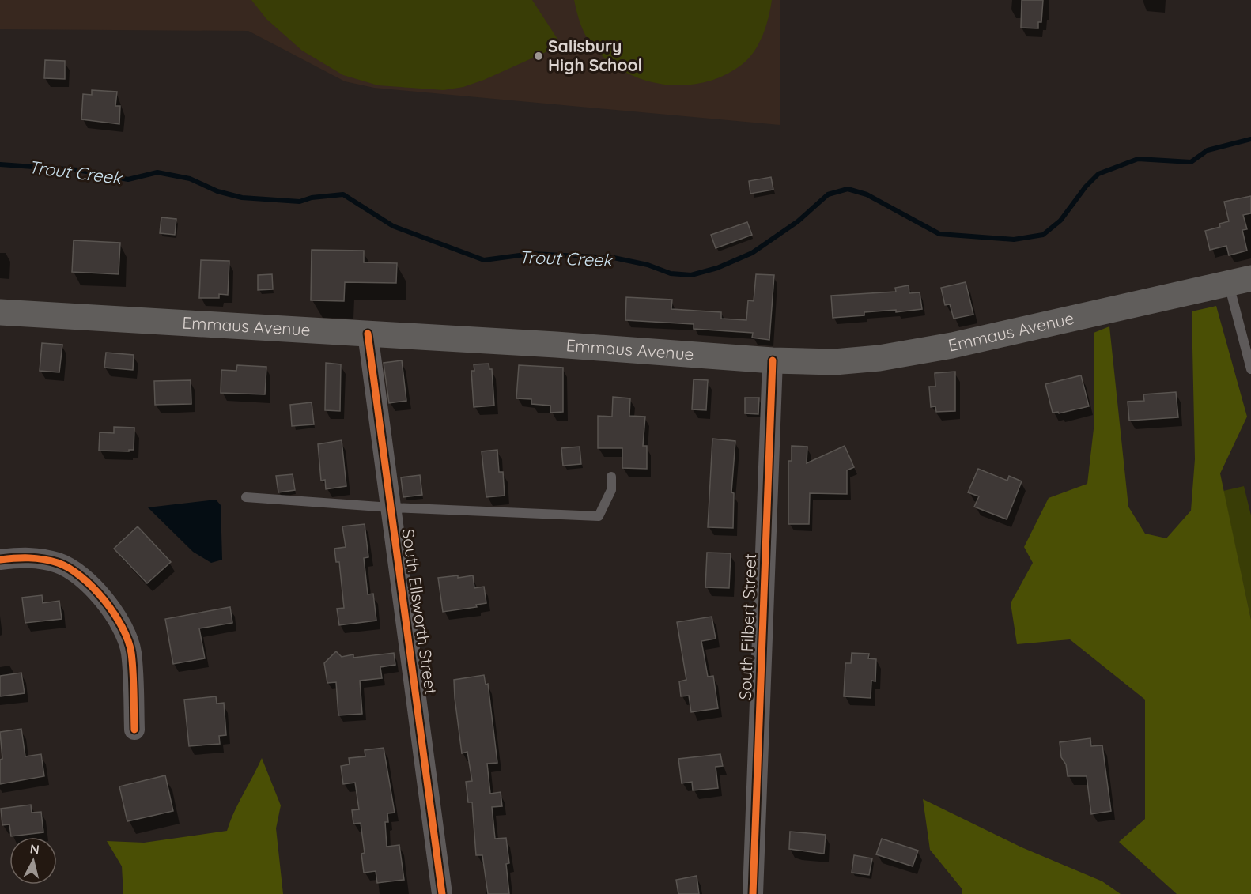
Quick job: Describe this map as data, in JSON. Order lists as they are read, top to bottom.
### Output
{
  "streets": {
    "main road": ["Emmaus Avenue"],
    "street": ["South Ellsworth Street", "South Filbert Street"]
  },
  "crossings": [
    ["Emmaus Avenue", "South Ellsworth Street"],
    ["Emmaus Avenue", "South Filbert Street"]
  ],
  "water": ["Trout Creek"],
  "places": ["Salisbury High School"],
  "north": "top"
}
